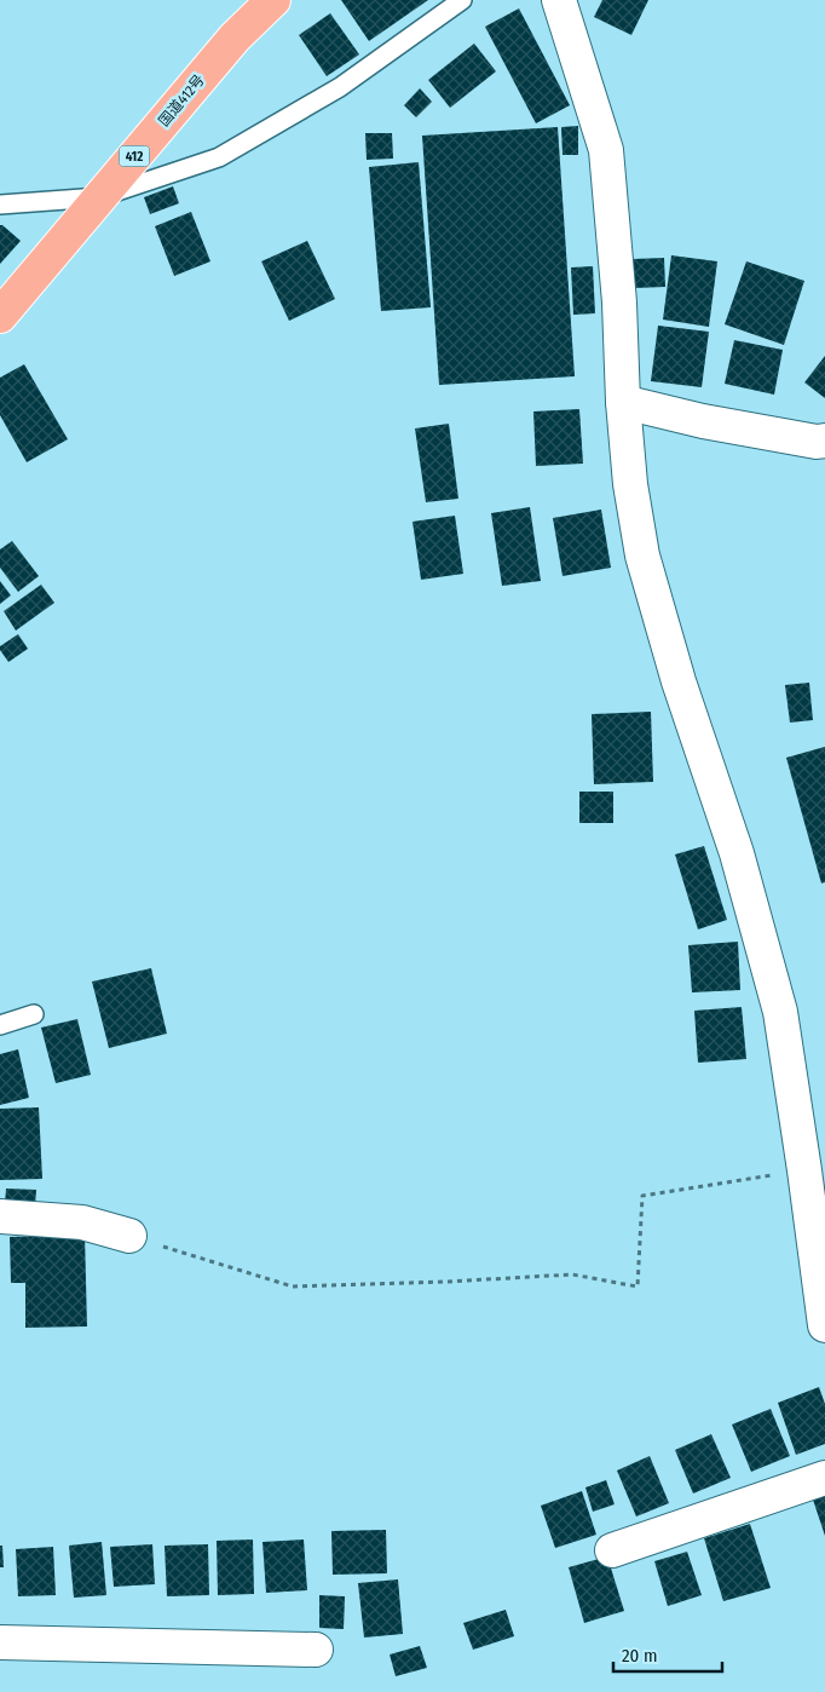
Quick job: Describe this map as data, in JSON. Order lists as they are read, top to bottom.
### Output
{
  "streets": {
    "highway": ["国道412号", "412"]
  },
  "scale_bar": "20 m"
}
